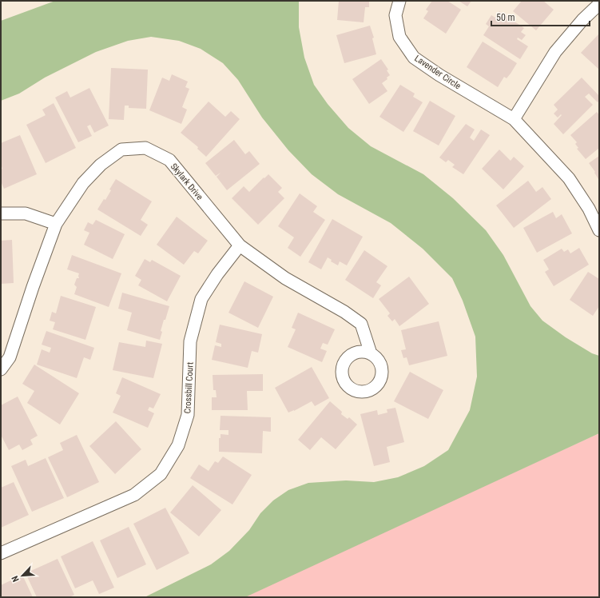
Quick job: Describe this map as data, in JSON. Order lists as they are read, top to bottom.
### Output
{
  "streets": {
    "street": ["Lavender Circle", "Skylark Drive", "Crossbill Court"]
  },
  "crossings": [
    ["Skylark Drive", "Crossbill Court"]
  ],
  "scale_bar": "50 m",
  "north": "bottom left"
}
